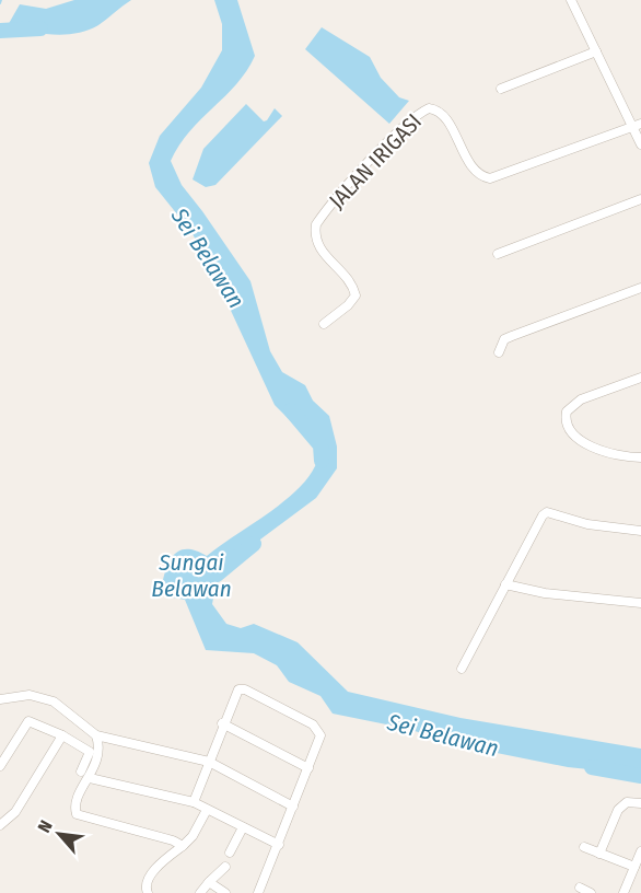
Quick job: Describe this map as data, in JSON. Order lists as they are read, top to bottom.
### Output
{
  "streets": {
    "street": ["JALAN IRIGASI"]
  },
  "water": ["Sei Belawan", "Sungai Belawan"],
  "north": "top left"
}
